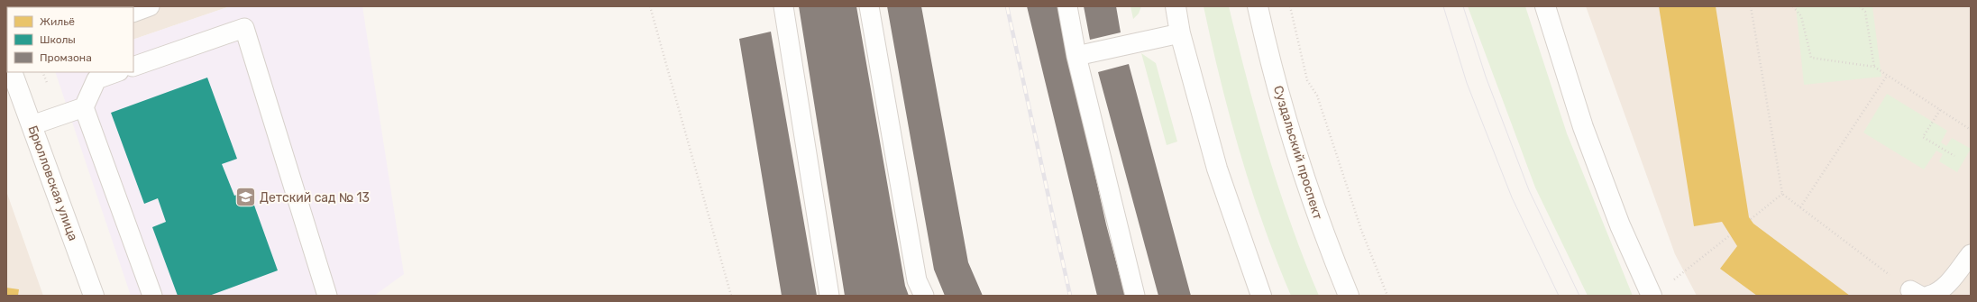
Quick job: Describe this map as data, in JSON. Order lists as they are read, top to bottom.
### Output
{
  "streets": {
    "main road": ["Суздальский проспект", "Брюлловская улица"]
  },
  "places": {
    "school or university": ["Детский сад № 13"]
  },
  "legend": ["Жильё", "Школы", "Промзона"]
}
